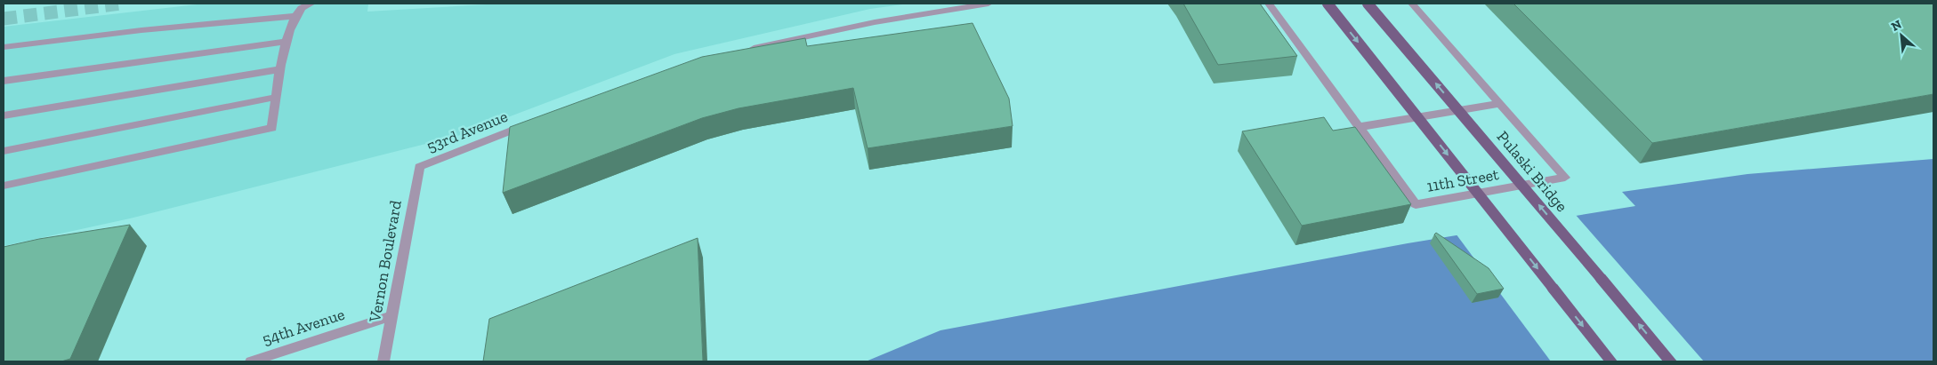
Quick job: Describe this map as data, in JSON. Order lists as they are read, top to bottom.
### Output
{
  "streets": {
    "main road": ["Pulaski Bridge"],
    "street": [
      "53rd Avenue",
      "11th Street",
      "Vernon Boulevard",
      "54th Avenue"
    ]
  },
  "crossings": [
    ["53rd Avenue", "Vernon Boulevard"],
    ["Vernon Boulevard", "54th Avenue"]
  ],
  "north": "top left"
}
